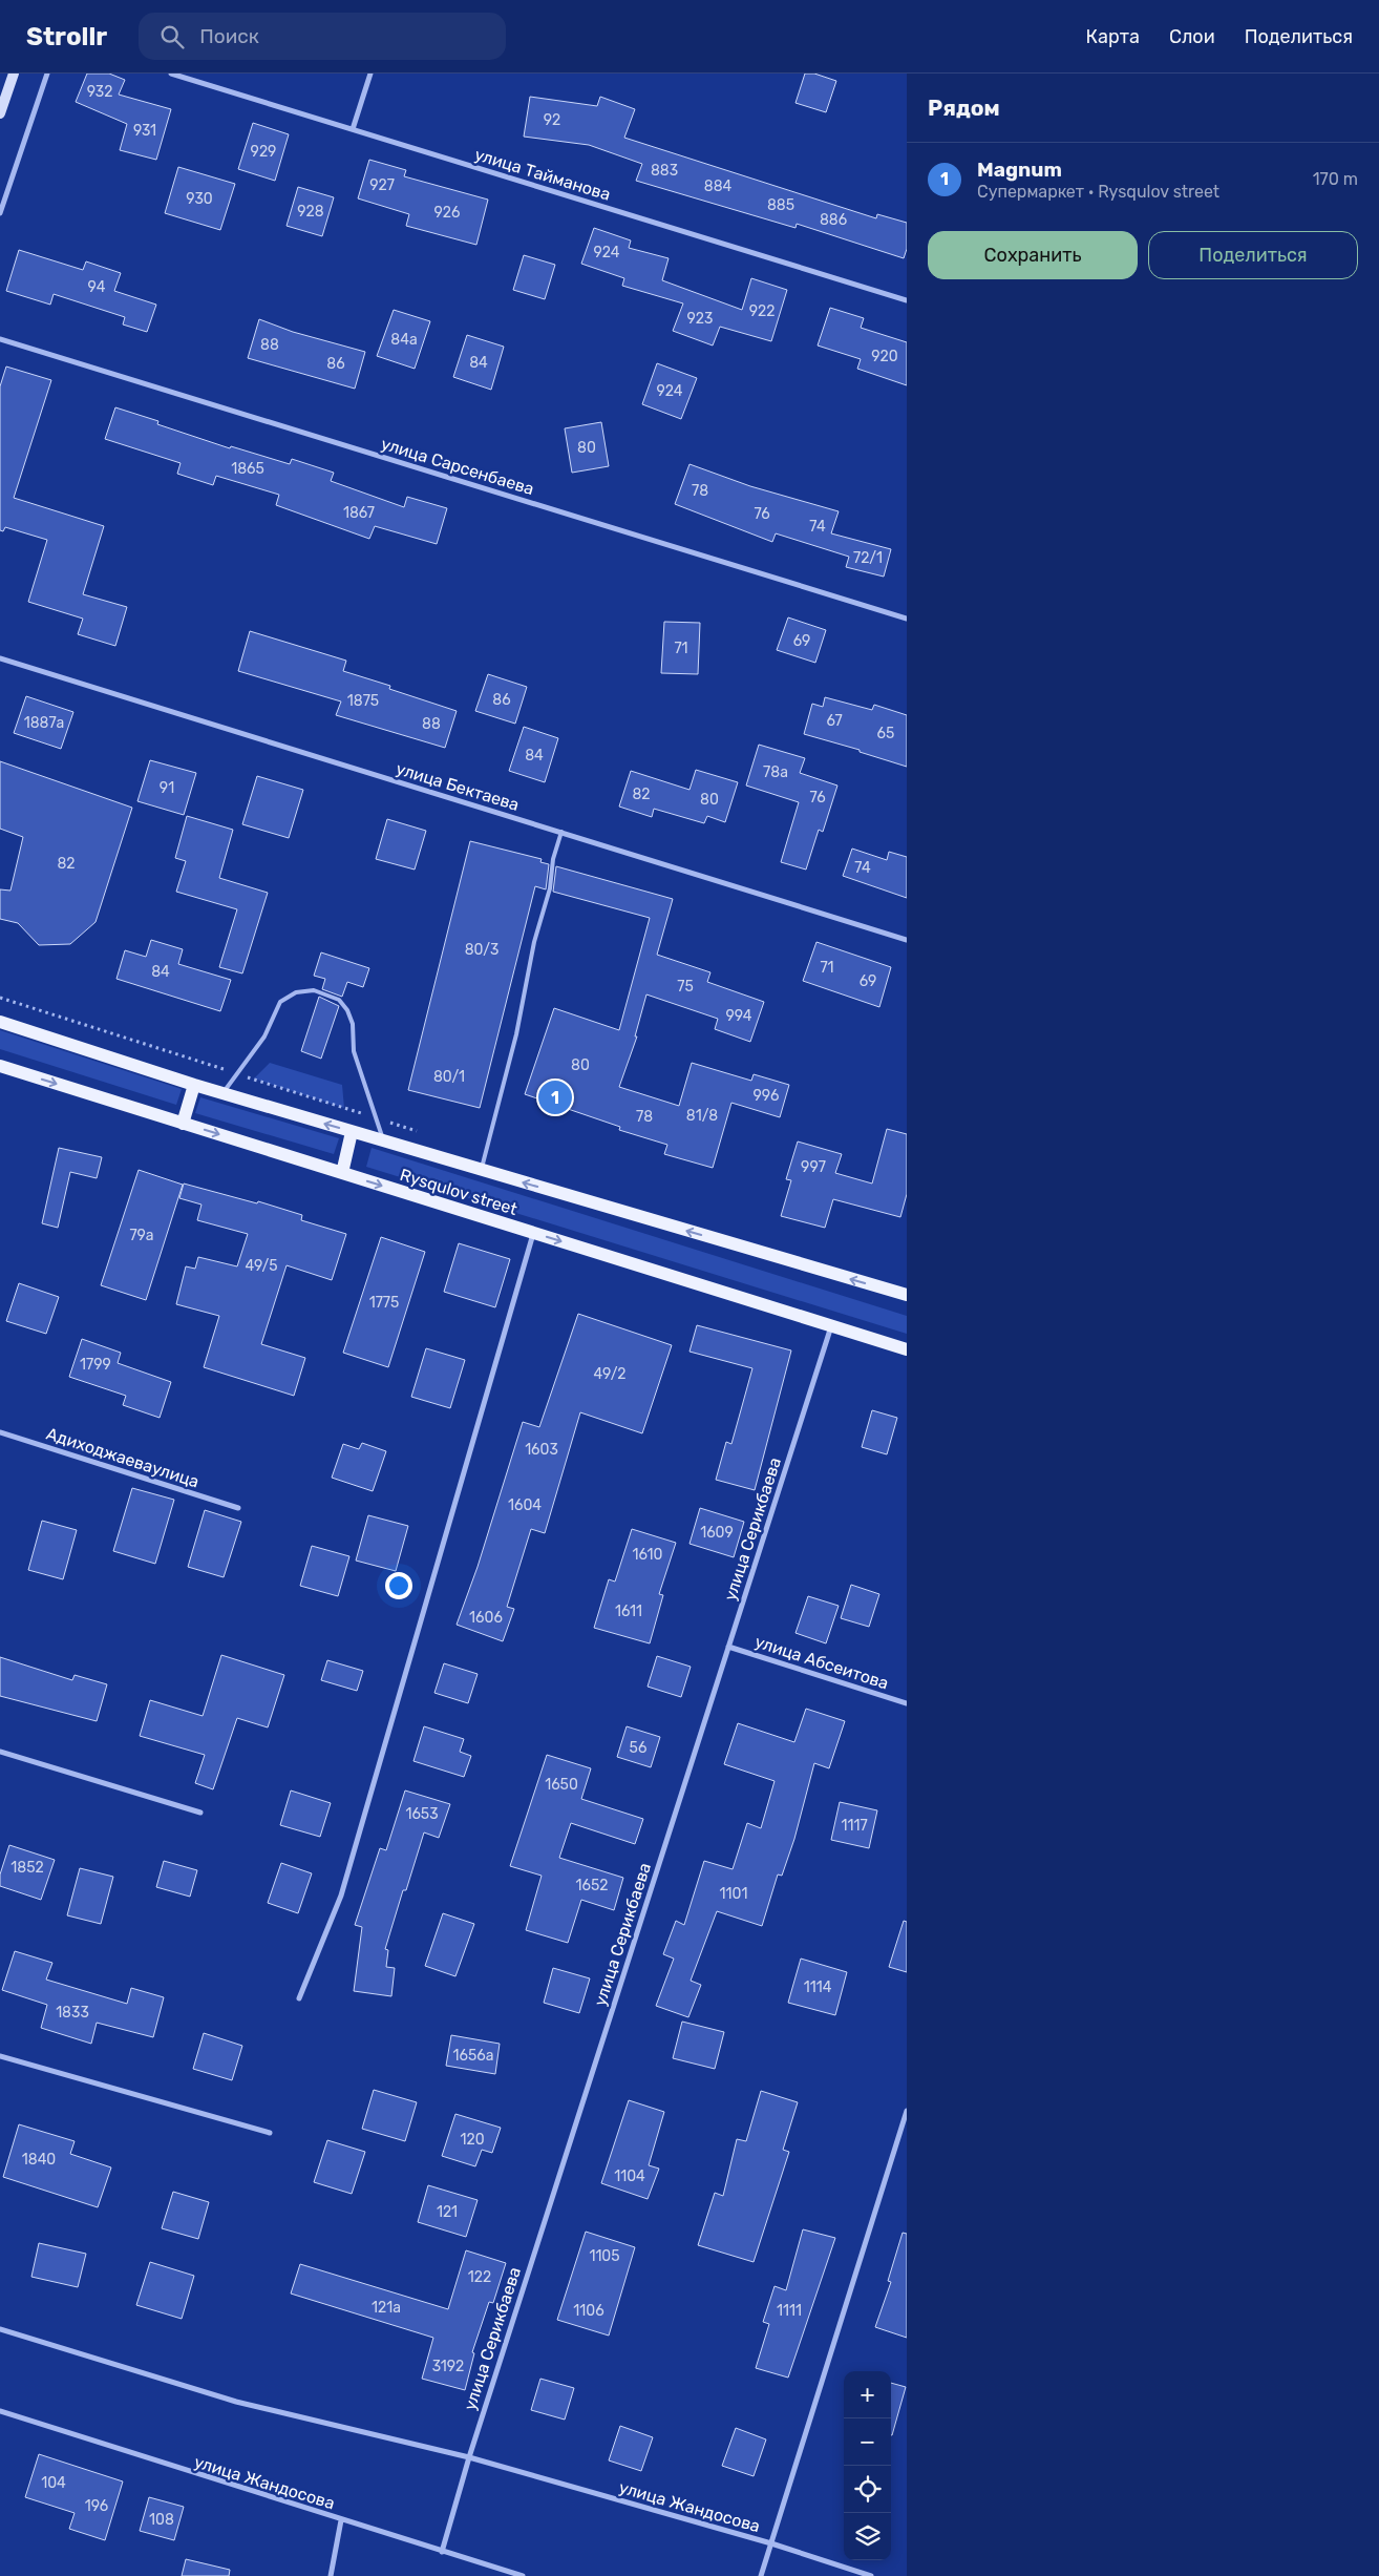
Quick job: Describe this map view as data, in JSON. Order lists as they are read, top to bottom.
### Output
{
  "streets": {
    "main road": ["Rysqulov street"],
    "street": [
      "улица Тайманова",
      "улица Сарсенбаева",
      "улица Бектаева",
      "Адиходжаеваулица",
      "улица Серикбаева",
      "улица Абсеитова",
      "улица Жандосова"
    ]
  },
  "crossings": [
    ["Rysqulov street", "улица Серикбаева"],
    ["улица Серикбаева", "улица Абсеитова"],
    ["улица Серикбаева", "улица Жандосова"]
  ],
  "house_numbers": [
    "932",
    "92",
    "931",
    "929",
    "883",
    "927",
    "884",
    "930",
    "885",
    "928",
    "926",
    "886",
    "924",
    "94",
    "922",
    "923",
    "84а",
    "88",
    "920",
    "84",
    "86",
    "924",
    "80",
    "1865",
    "78",
    "1867",
    "76",
    "74",
    "72/1",
    "69",
    "71",
    "86",
    "1875",
    "67",
    "1887а",
    "88",
    "65",
    "84",
    "78а",
    "91",
    "82",
    "76",
    "80",
    "82",
    "74",
    "80/3",
    "71",
    "84",
    "69",
    "75",
    "994",
    "80",
    "80/1",
    "996",
    "81/8",
    "78",
    "997",
    "79а",
    "49/5",
    "1775",
    "1799",
    "49/2",
    "1603",
    "1604",
    "1609",
    "1610",
    "1611",
    "1606",
    "56",
    "1650",
    "1653",
    "1117",
    "1852",
    "1652",
    "1101",
    "1114",
    "1833",
    "1656а",
    "120",
    "1840",
    "1104",
    "121",
    "1105",
    "122",
    "121а",
    "1106",
    "1111",
    "3192",
    "104",
    "196",
    "108"
  ],
  "page": {
    "header": "Strollr",
    "search": "Поиск",
    "nav": ["Карта", "Слои", "Поделиться"],
    "heading": "Рядом",
    "list": [
      {
        "mark": "1",
        "name": "Magnum",
        "note": "Супермаркет · Rysqulov street",
        "value": "170 m"
      }
    ],
    "buttons": ["Сохранить", "Поделиться"],
    "pins": "1",
    "map_buttons": ["+", "−"]
  }
}
